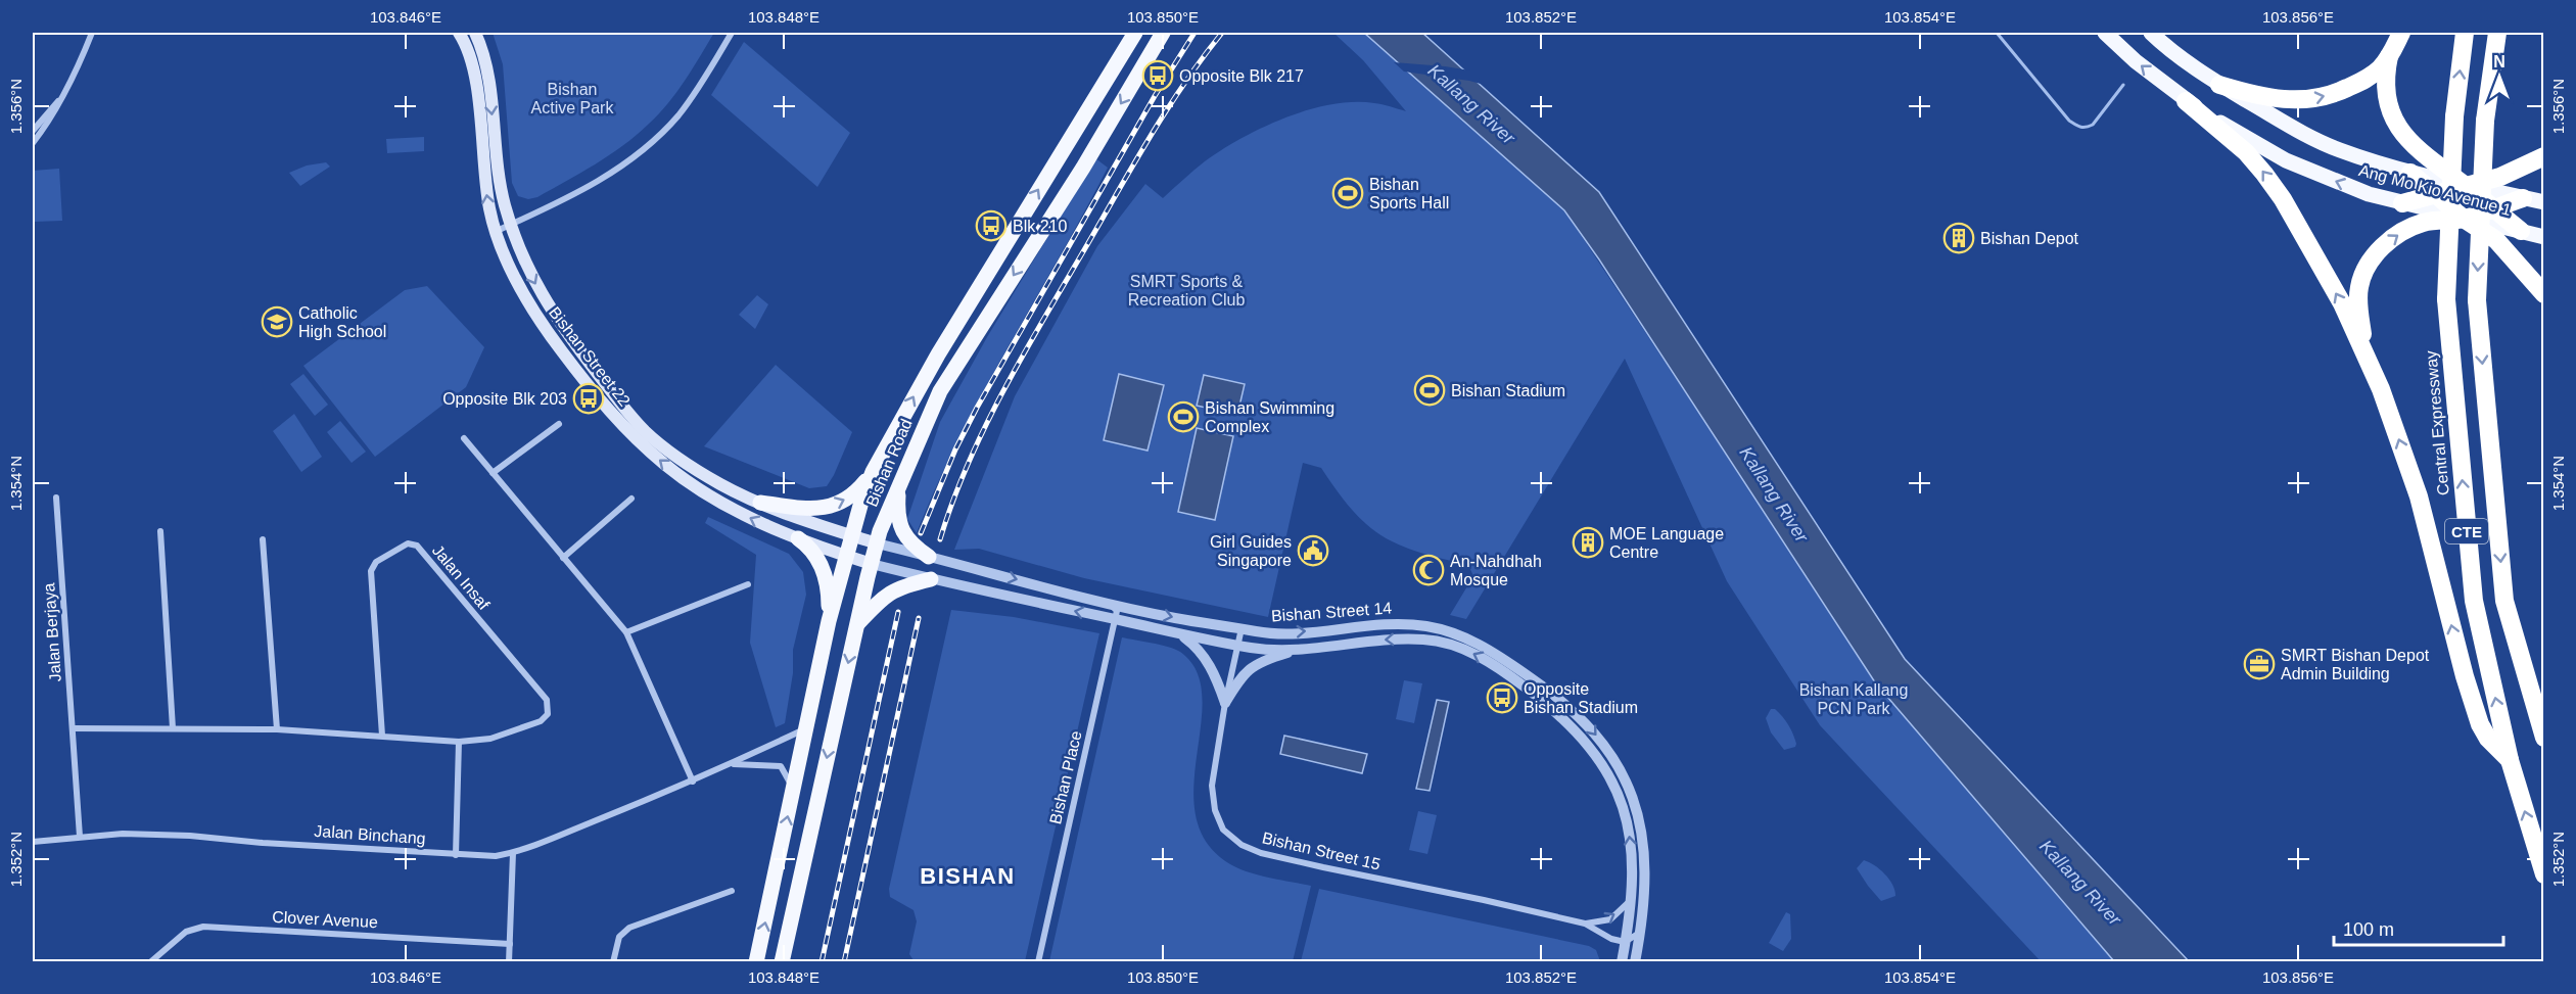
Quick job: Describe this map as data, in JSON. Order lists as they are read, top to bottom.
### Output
{
  "streets": {
    "highway": ["Central Expressway", "CTE"],
    "main road": ["Ang Mo Kio Avenue 1", "Bishan Street 22", "Bishan Road"],
    "street": [
      "Jalan Insaf",
      "Bishan Street 14",
      "Jalan Berjaya",
      "Bishan Place",
      "Jalan Binchang",
      "Bishan Street 15",
      "Clover Avenue"
    ]
  },
  "crossings": [
    ["Bishan Street 22", "Bishan Road"],
    ["Bishan Street 22", "Bishan Street 14"],
    ["Bishan Road", "Bishan Street 14"],
    ["Bishan Road", "Jalan Binchang"],
    ["Bishan Street 14", "Bishan Place"],
    ["Bishan Street 14", "Bishan Street 15"],
    ["Jalan Berjaya", "Jalan Binchang"]
  ],
  "districts": ["BISHAN"],
  "water": ["Kallang River"],
  "parks": ["Bishan Active Park", "SMRT Sports & Recreation Club", "Bishan Kallang PCN Park"],
  "places": {
    "bus stop": [
      "Opposite Blk 217",
      "Blk 210",
      "Opposite Blk 203",
      "Opposite Bishan Stadium"
    ],
    "sports": ["Bishan Sports Hall", "Bishan Stadium", "Bishan Swimming Complex"],
    "building": ["Bishan Depot", "MOE Language Centre"],
    "school or university": ["Catholic High School"],
    "public building": ["Girl Guides Singapore"],
    "mosque": ["An-Nahdhah Mosque"],
    "office": ["SMRT Bishan Depot Admin Building"]
  },
  "scale_bar": "100 m",
  "north": "top",
  "coordinates": [
    "103.846°E",
    "103.848°E",
    "103.850°E",
    "103.852°E",
    "103.854°E",
    "103.856°E",
    "1.356°N",
    "1.354°N",
    "1.352°N"
  ]
}
